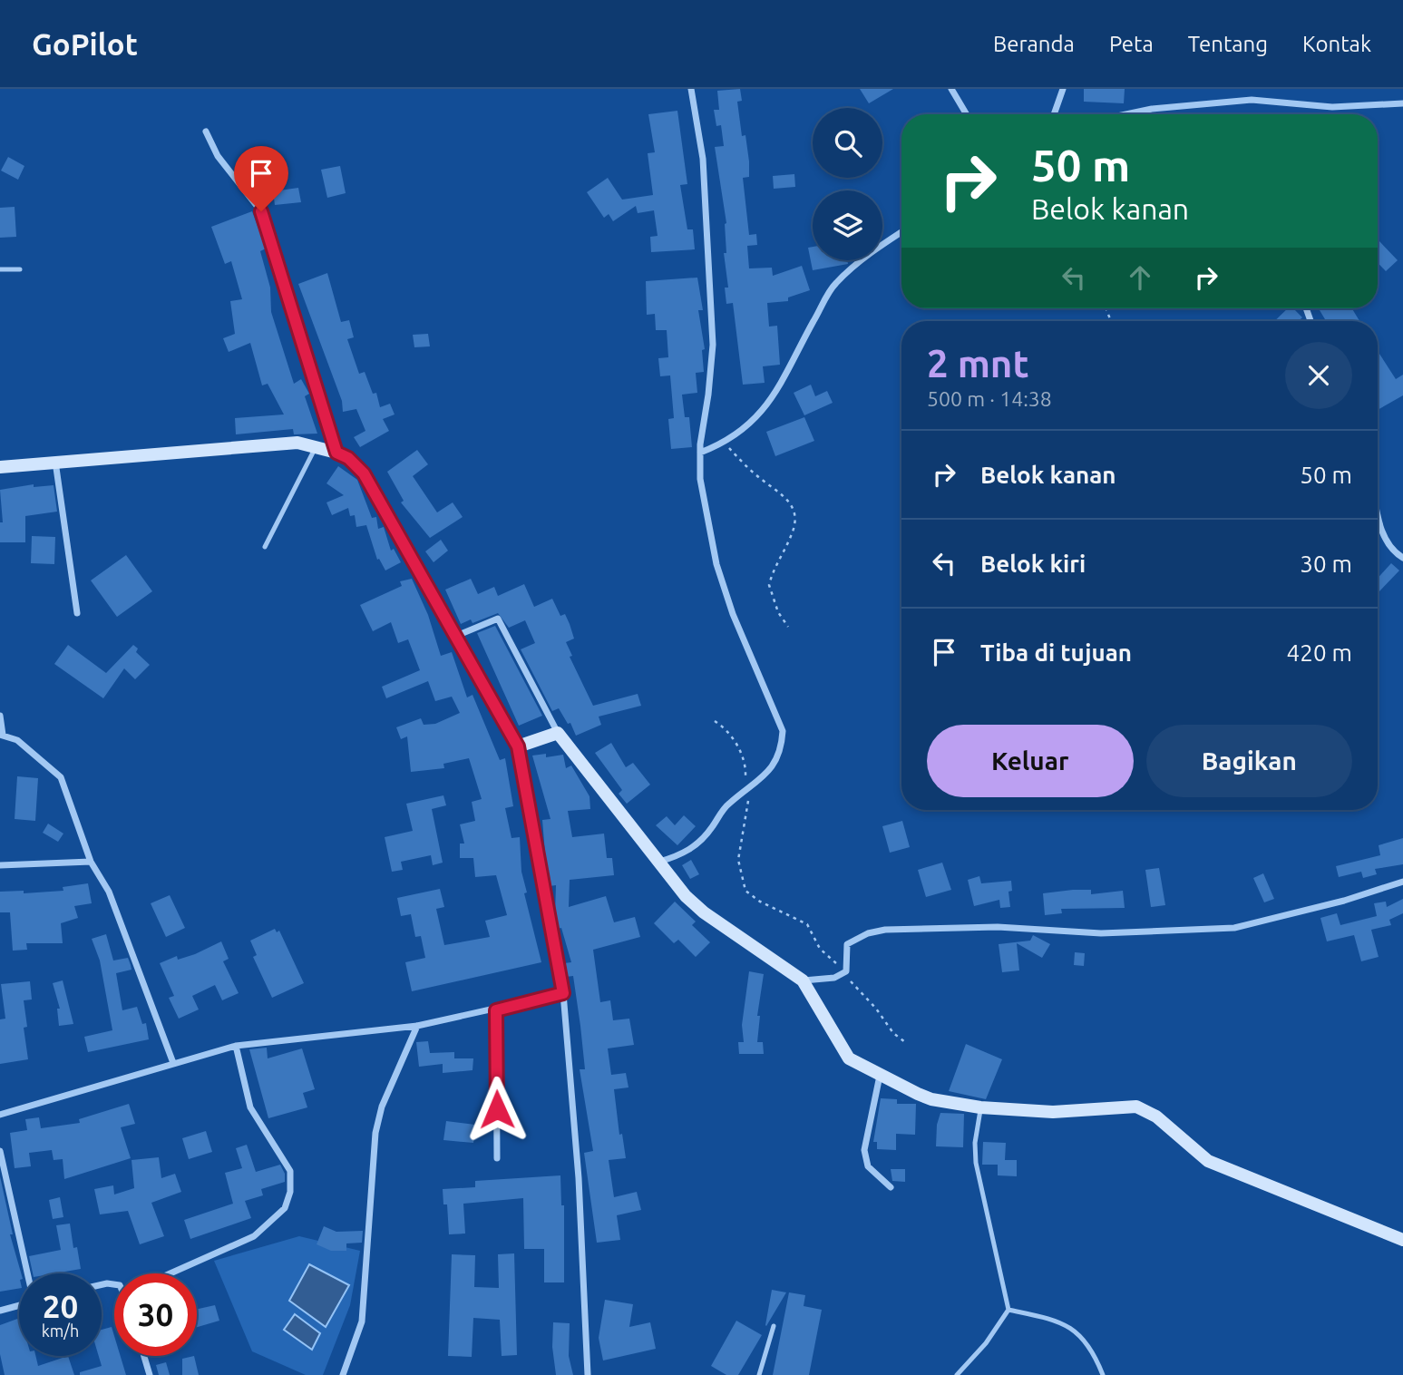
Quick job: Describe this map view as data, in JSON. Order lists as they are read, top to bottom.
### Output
{
  "page": {
    "header": "GoPilot",
    "nav": [
      "Beranda",
      "Peta",
      "Tentang",
      "Kontak"
    ],
    "turn": ["50 m", "Belok kanan"],
    "heading": ["2 mnt", "500 m · 14:38"],
    "list": [
      {
        "name": "Belok kanan",
        "value": "50 m"
      },
      {
        "name": "Belok kiri",
        "value": "30 m"
      },
      {
        "name": "Tiba di tujuan",
        "value": "420 m"
      }
    ],
    "buttons": ["Keluar", "Bagikan"],
    "speed": "20 km/h",
    "limit": "30"
  }
}
